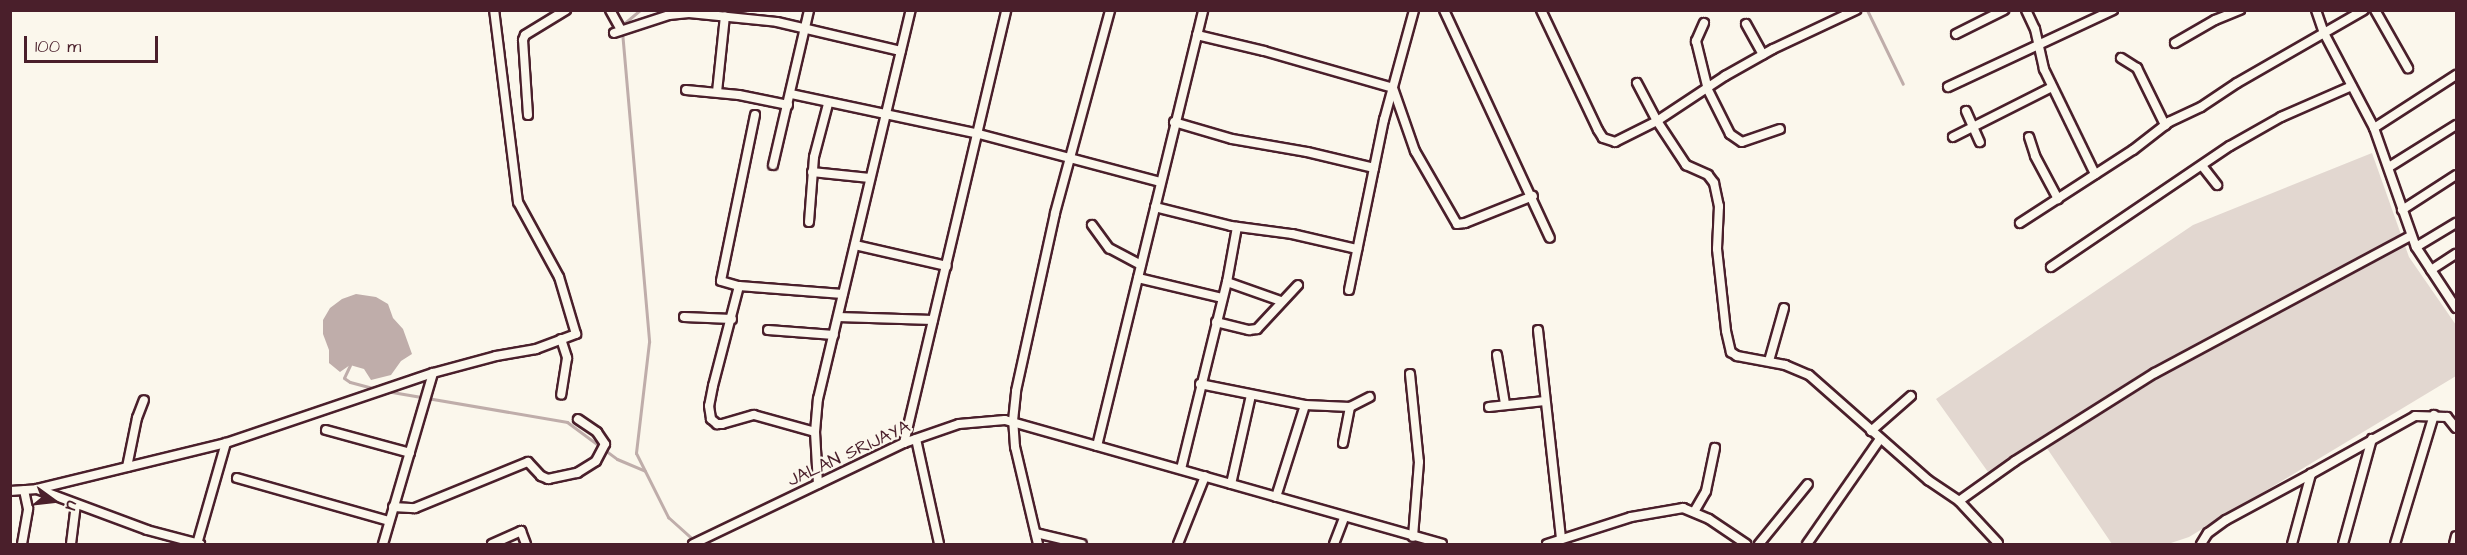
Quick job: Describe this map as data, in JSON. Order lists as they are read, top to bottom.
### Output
{
  "streets": {
    "street": ["JALAN SRIJAYA"]
  },
  "scale_bar": "100 m",
  "north": "right"
}
